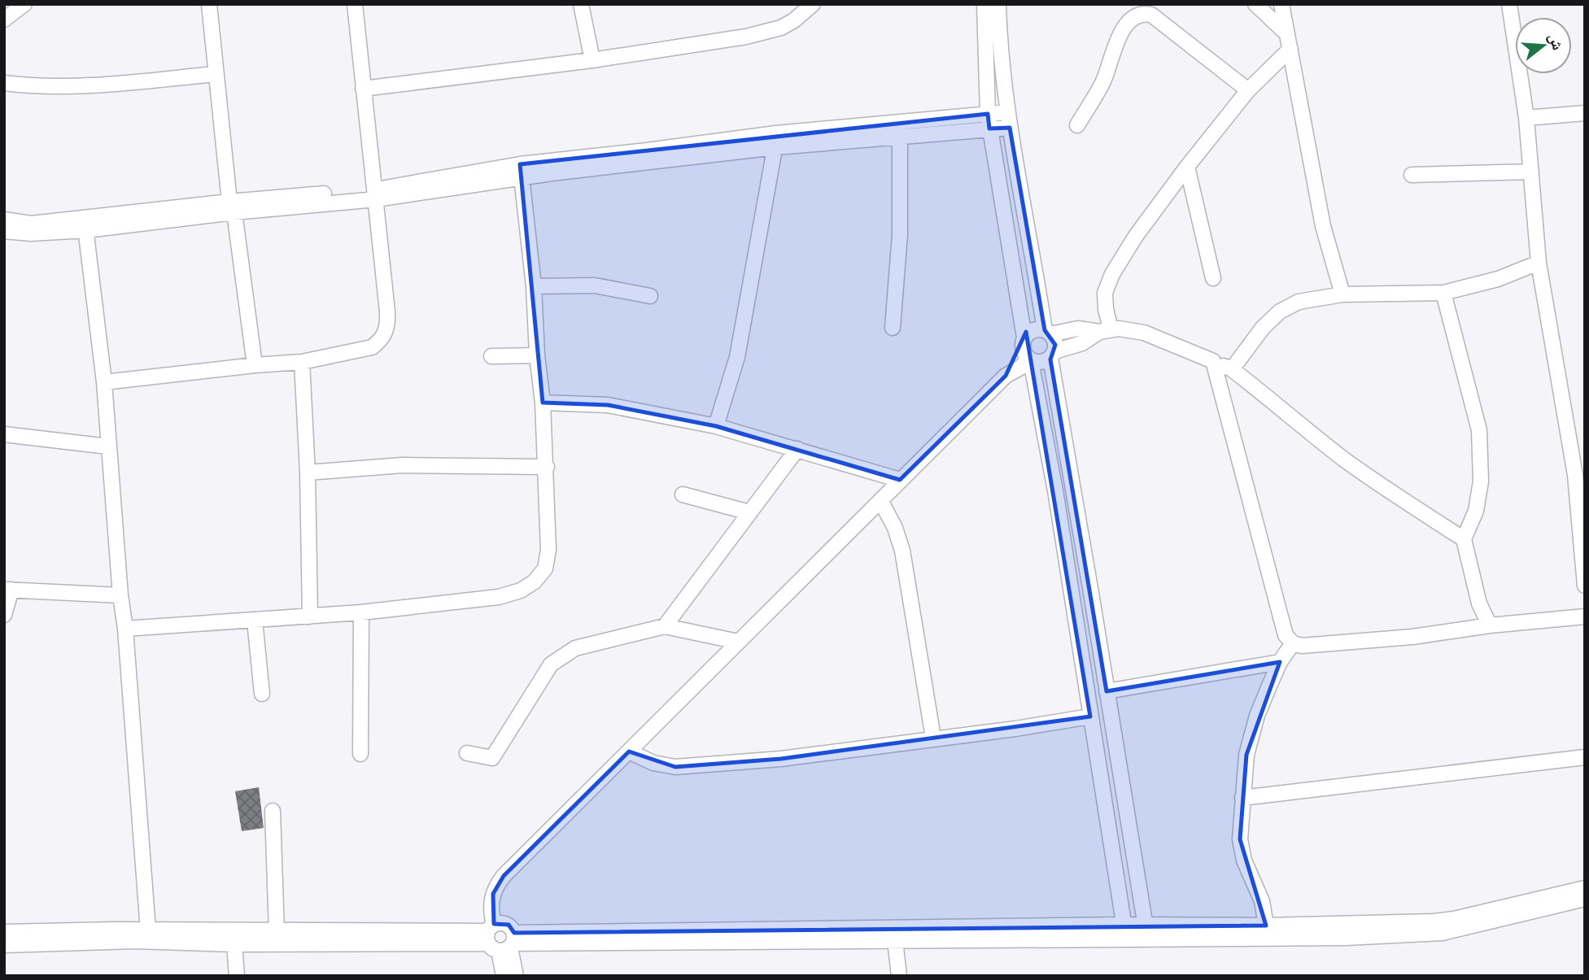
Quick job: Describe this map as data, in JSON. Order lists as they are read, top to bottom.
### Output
{
  "north": "right"
}
